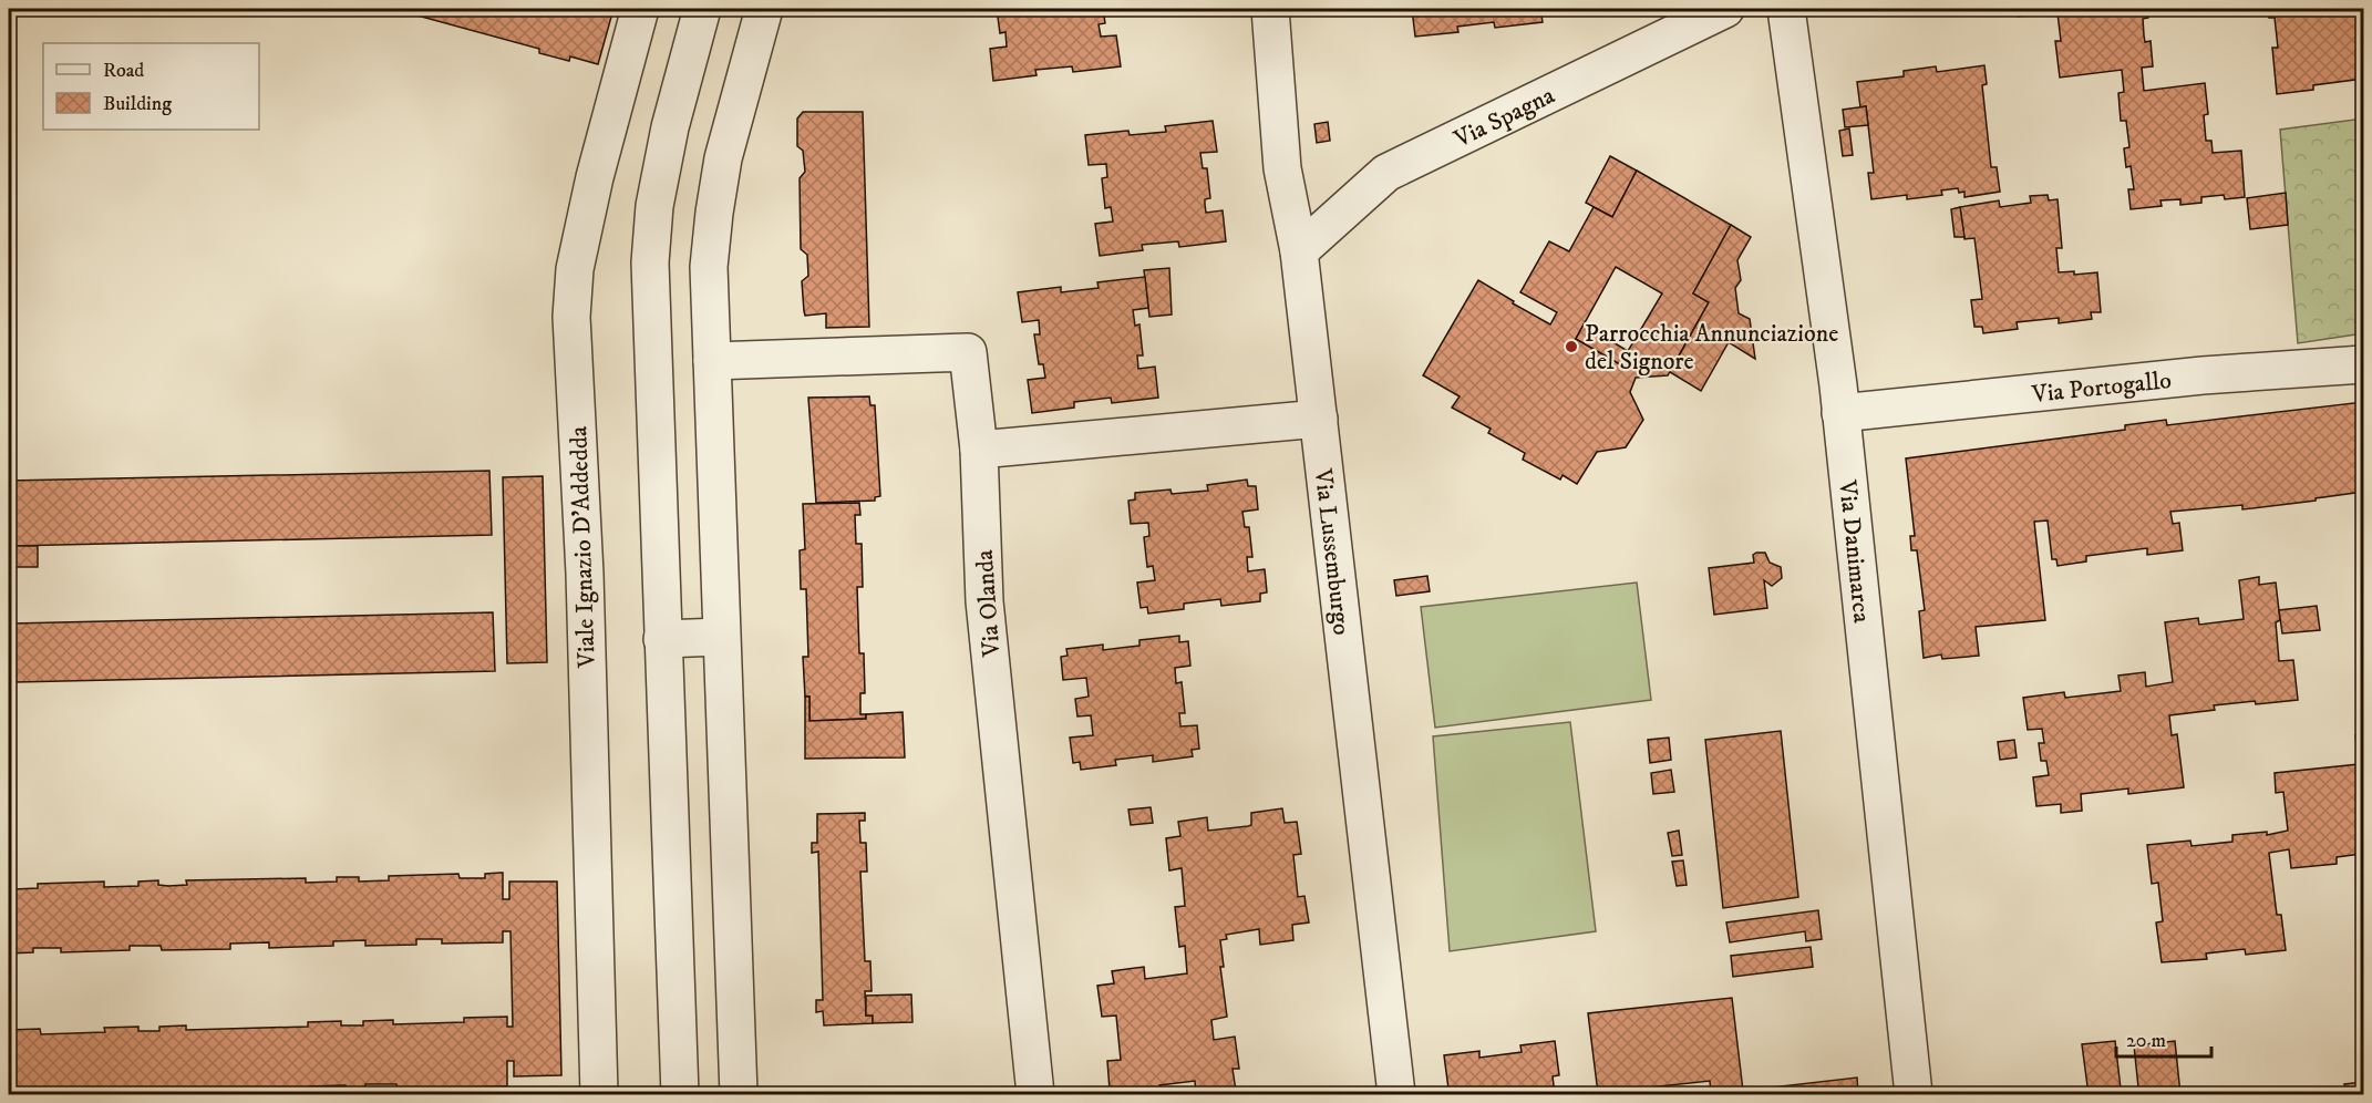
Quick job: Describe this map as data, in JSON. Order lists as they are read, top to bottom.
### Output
{
  "streets": {
    "street": [
      "Via Spagna",
      "Via Portogallo",
      "Viale Ignazio D'Addedda",
      "Via Danimarca",
      "Via Lussemburgo",
      "Via Olanda"
    ]
  },
  "crossings": [
    ["Via Spagna", "Via Lussemburgo"],
    ["Via Portogallo", "Via Danimarca"]
  ],
  "places": ["Parrocchia Annunciazione del Signore"],
  "legend": ["Road", "Building"],
  "scale_bar": "20 m"
}
